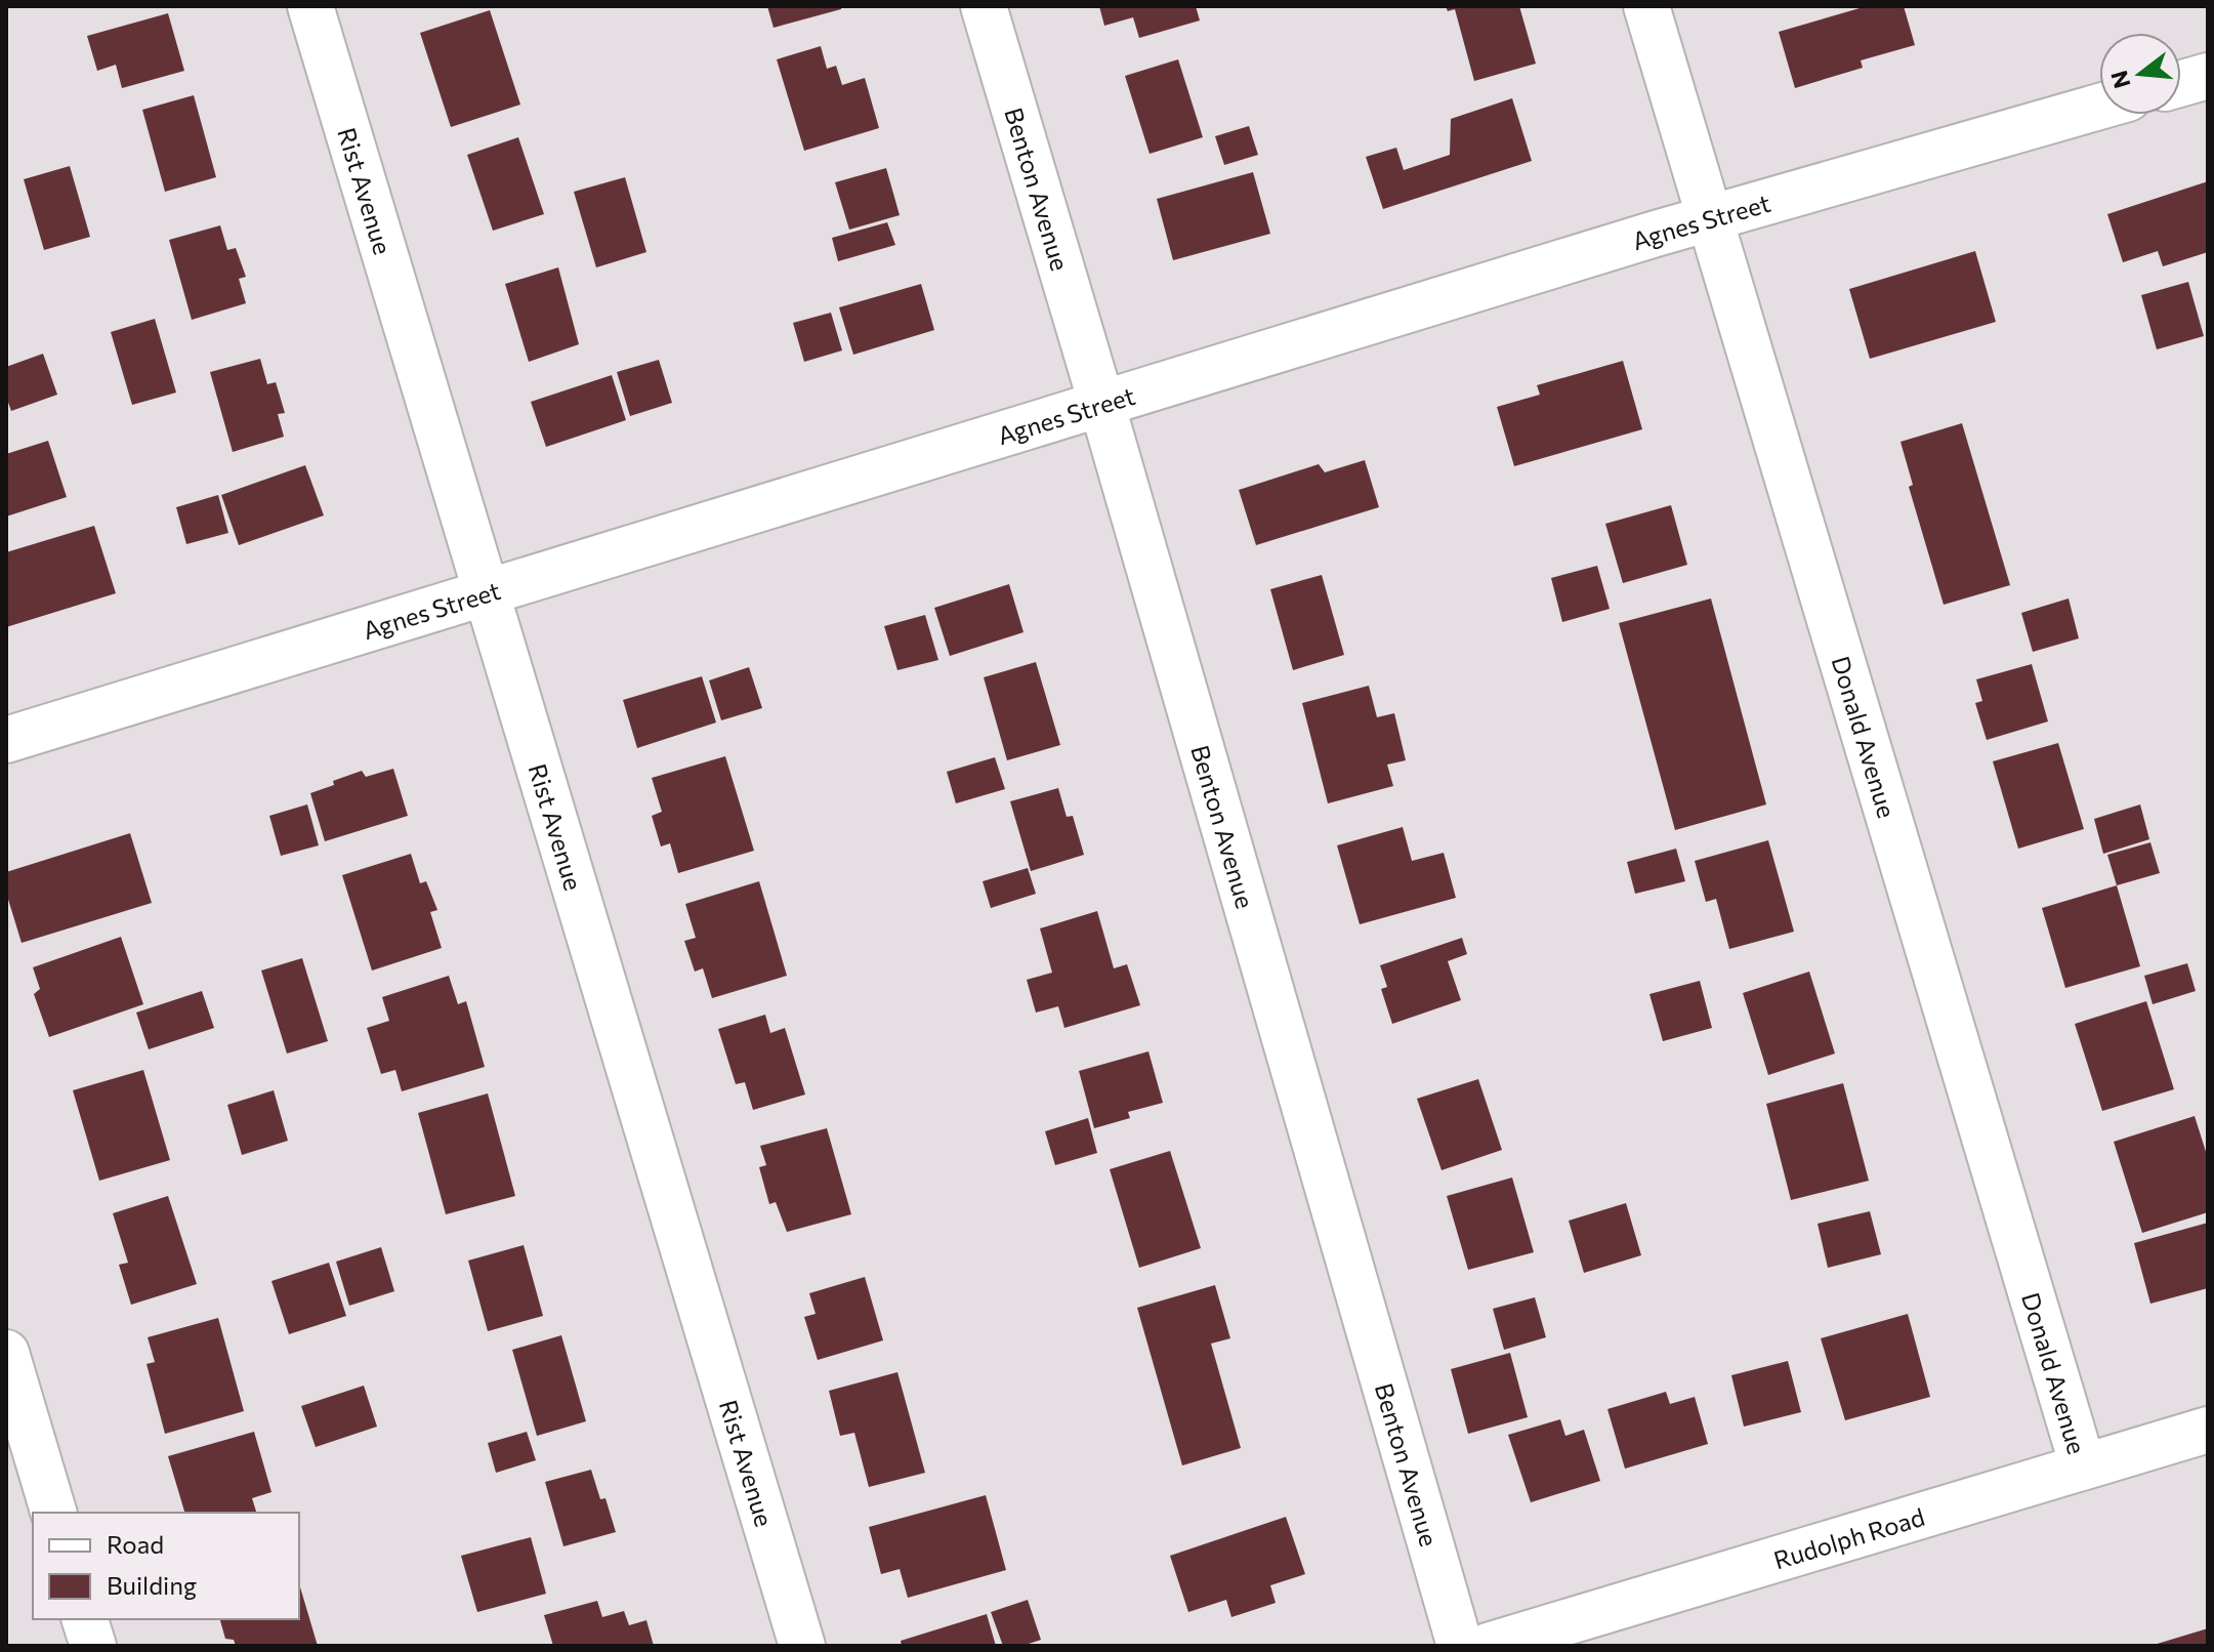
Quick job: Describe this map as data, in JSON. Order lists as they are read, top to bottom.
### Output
{
  "streets": {
    "street": [
      "Benton Avenue",
      "Rist Avenue",
      "Agnes Street",
      "Donald Avenue",
      "Rudolph Road"
    ]
  },
  "crossings": [
    ["Benton Avenue", "Agnes Street"],
    ["Rist Avenue", "Agnes Street"],
    ["Agnes Street", "Donald Avenue"],
    ["Donald Avenue", "Rudolph Road"]
  ],
  "legend": ["Road", "Building"],
  "north": "left"
}
